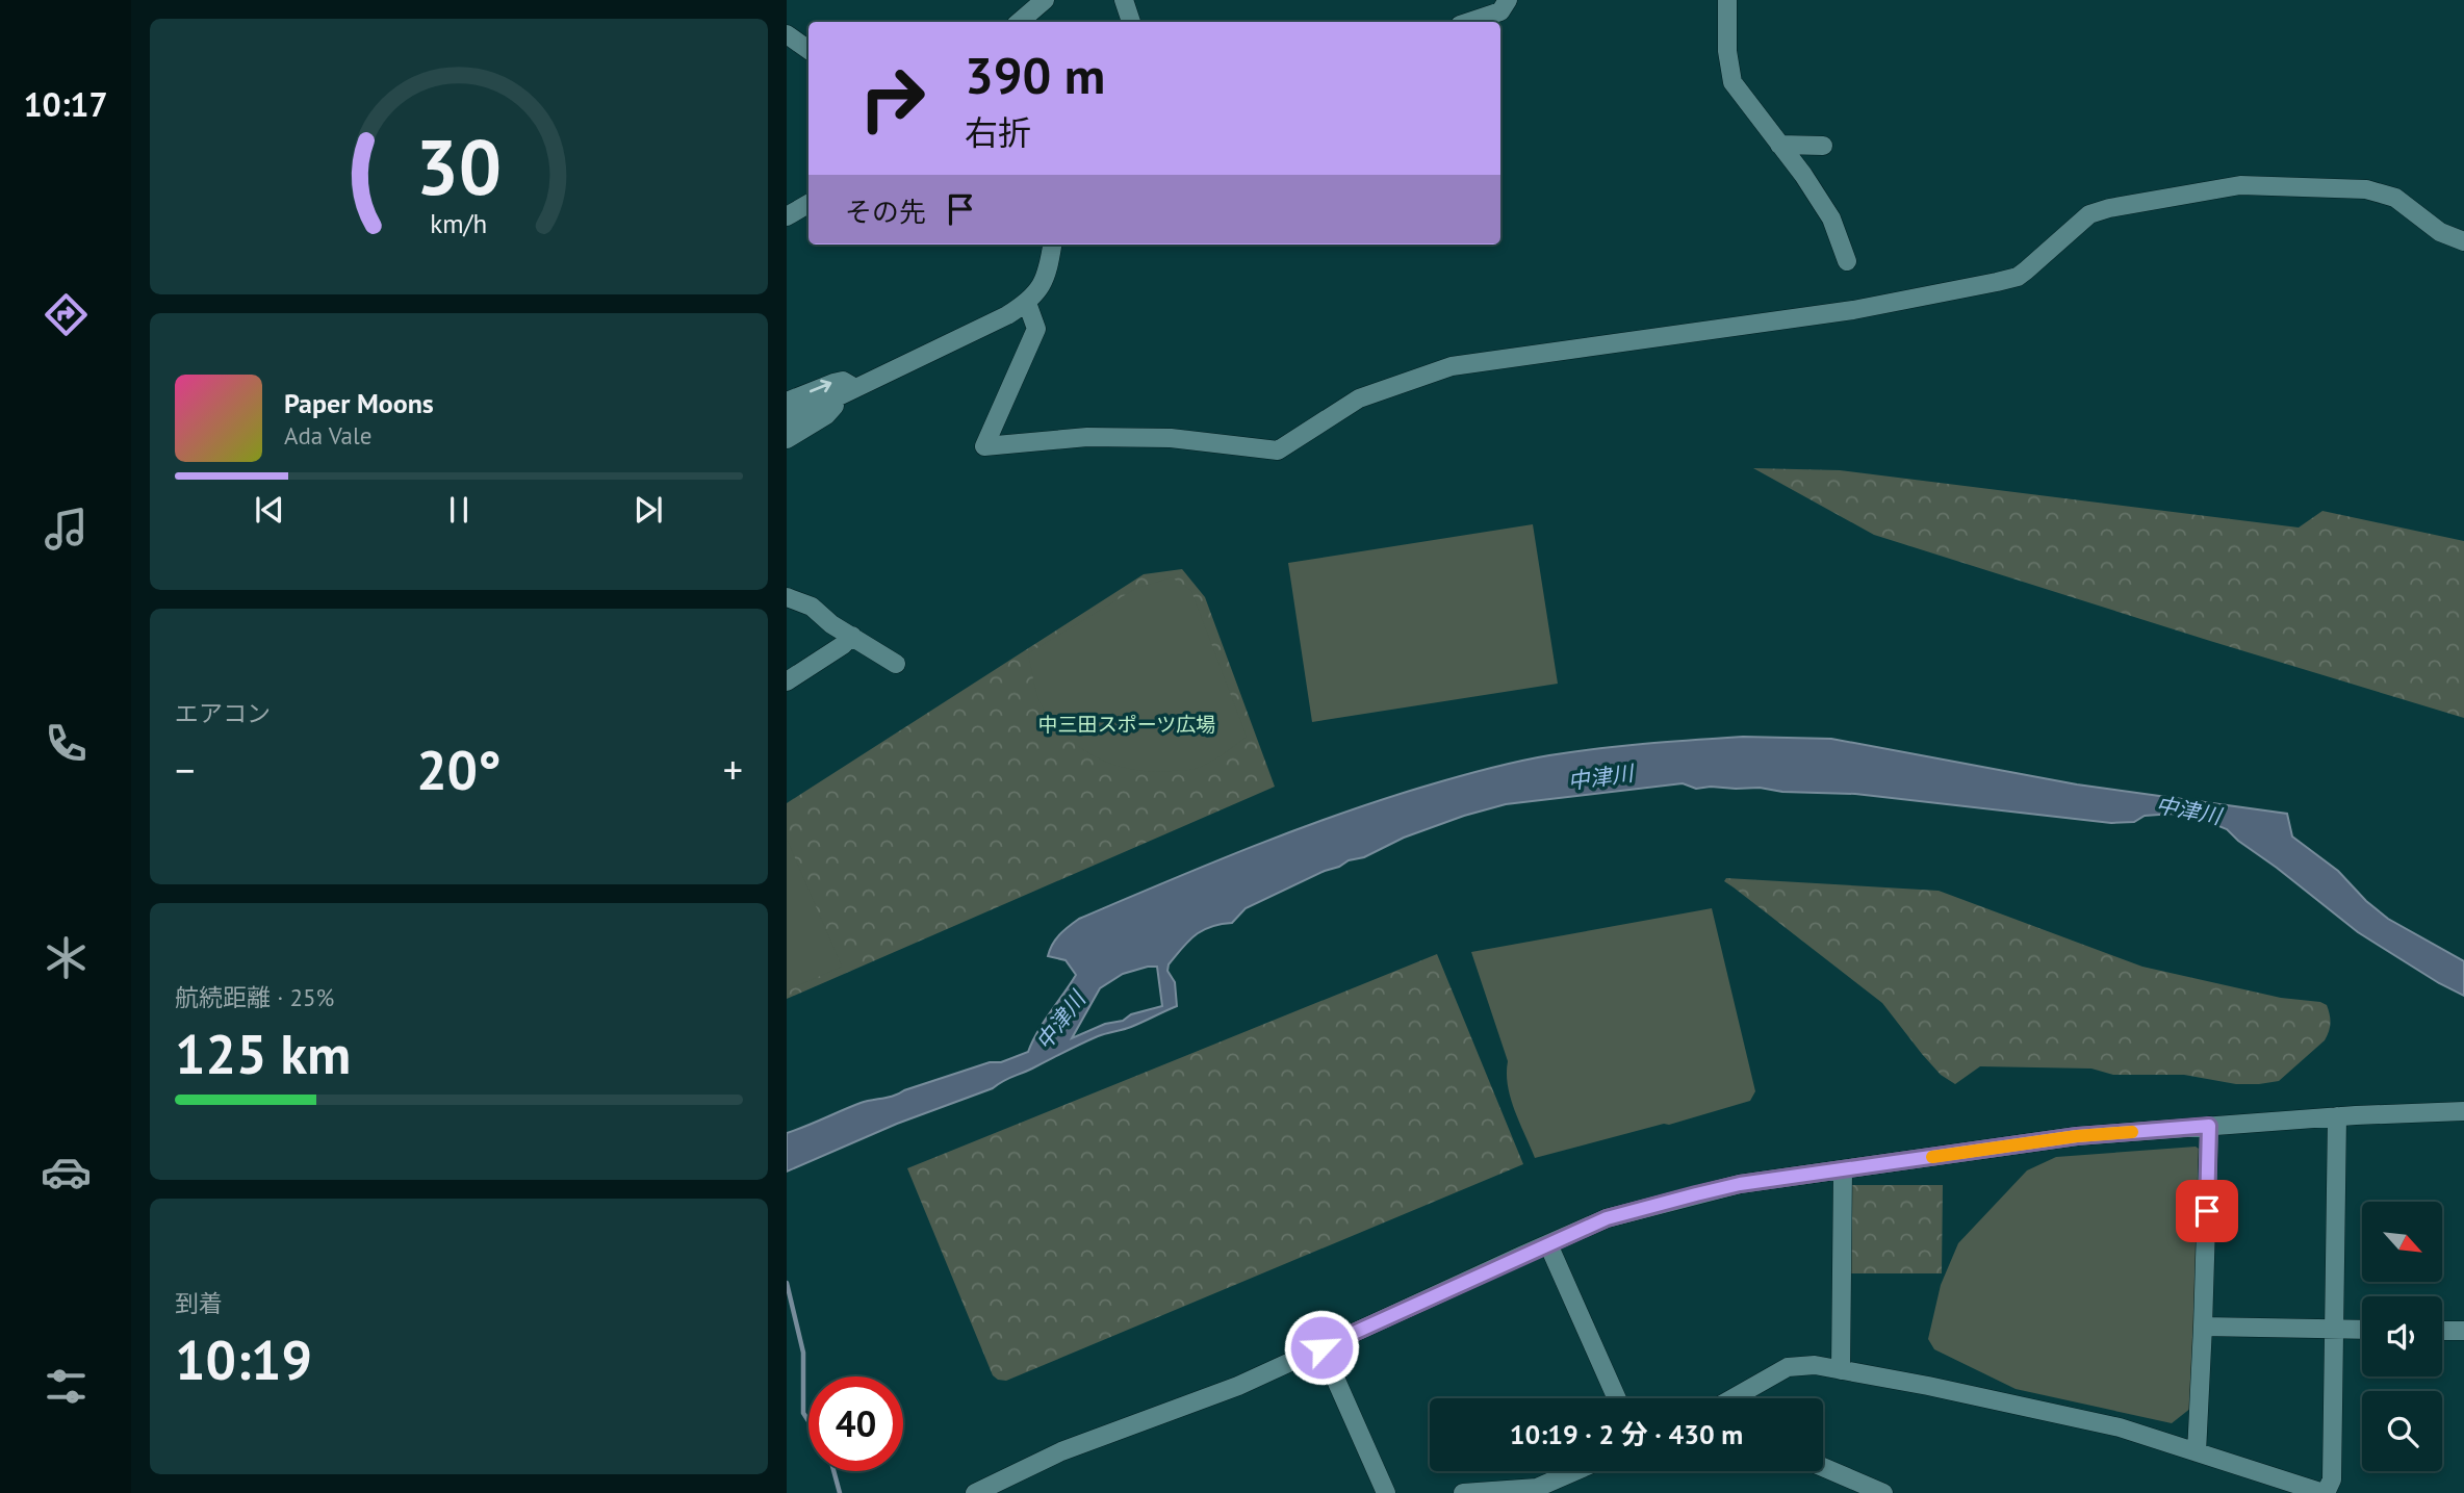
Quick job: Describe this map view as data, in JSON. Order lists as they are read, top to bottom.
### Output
{
  "water": ["中津川"],
  "parks": ["中三田スポーツ広場"],
  "north": "bottom right",
  "page": {
    "tabs": "10:17",
    "turn": ["390 m", "右折"],
    "then": "その先",
    "song": ["Paper Moons", "Ada Vale"],
    "tile": [
      "エアコン",
      ["航続距離 · 25%", "125 km"],
      ["到着", "10:19"]
    ],
    "heat": ["−", "20°", "+"],
    "limit": "40",
    "trip": "10:19 · 2 分 · 430 m",
    "gauge": ["30", "km/h"]
  }
}
